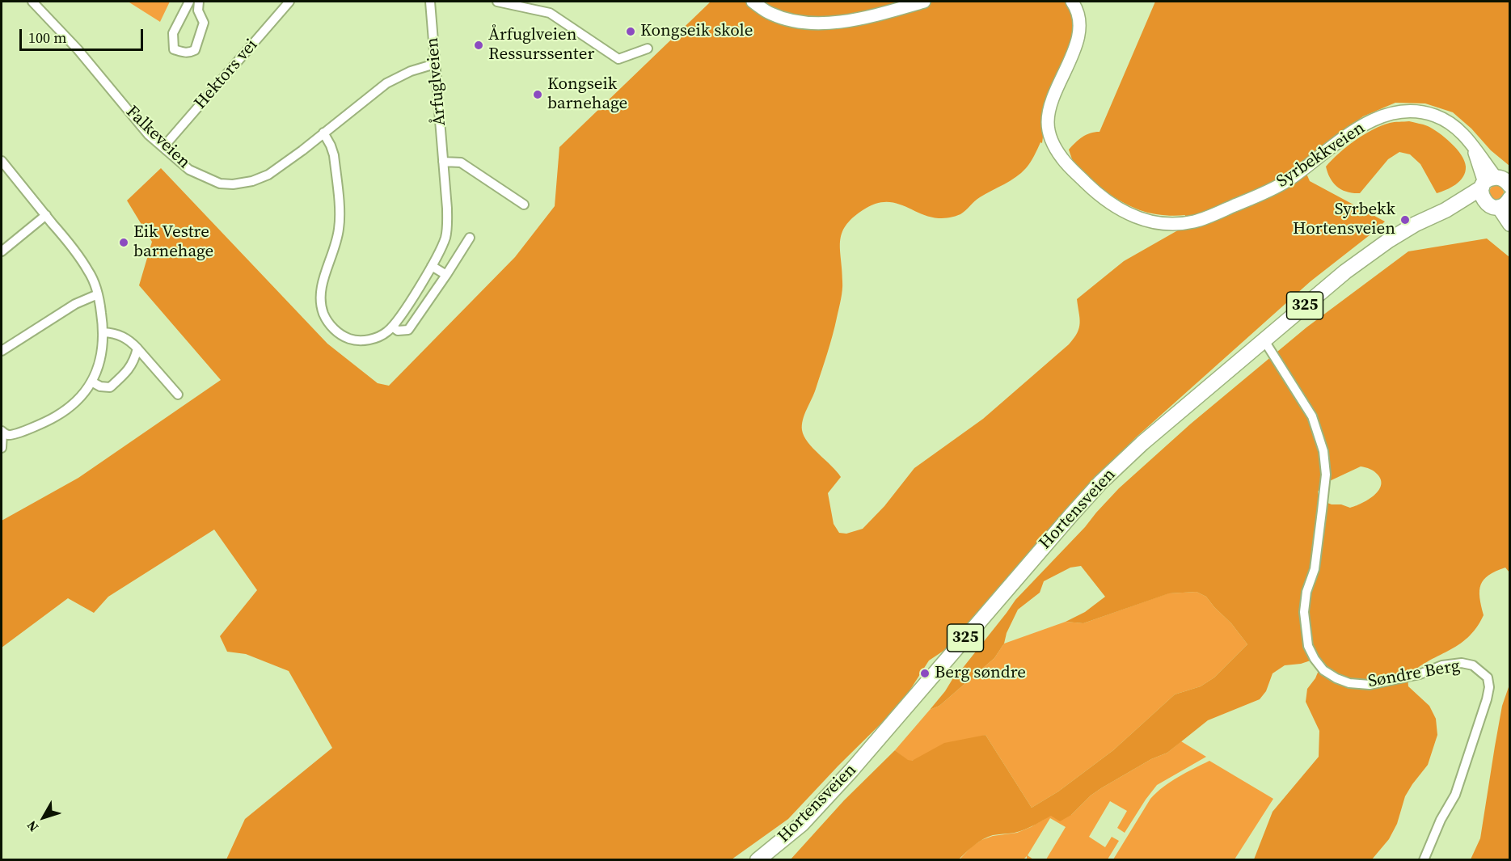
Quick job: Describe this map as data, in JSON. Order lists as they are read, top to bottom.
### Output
{
  "streets": {
    "main road": ["Syrbekkveien", "325", "Hortensveien"],
    "street": [
      "Hektors vei",
      "Årfuglveien",
      "Falkeveien",
      "Søndre Berg"
    ]
  },
  "crossings": [
    ["Hektors vei", "Falkeveien"],
    ["Årfuglveien", "Falkeveien"],
    ["Syrbekkveien", "Hortensveien"],
    ["Hortensveien", "Søndre Berg"]
  ],
  "places": [
    "Kongseik skole",
    "Årfuglveien Ressurssenter",
    "Kongseik barnehage",
    "Syrbekk Hortensveien",
    "Eik Vestre barnehage",
    "Berg søndre"
  ],
  "scale_bar": "100 m",
  "north": "bottom left"
}
